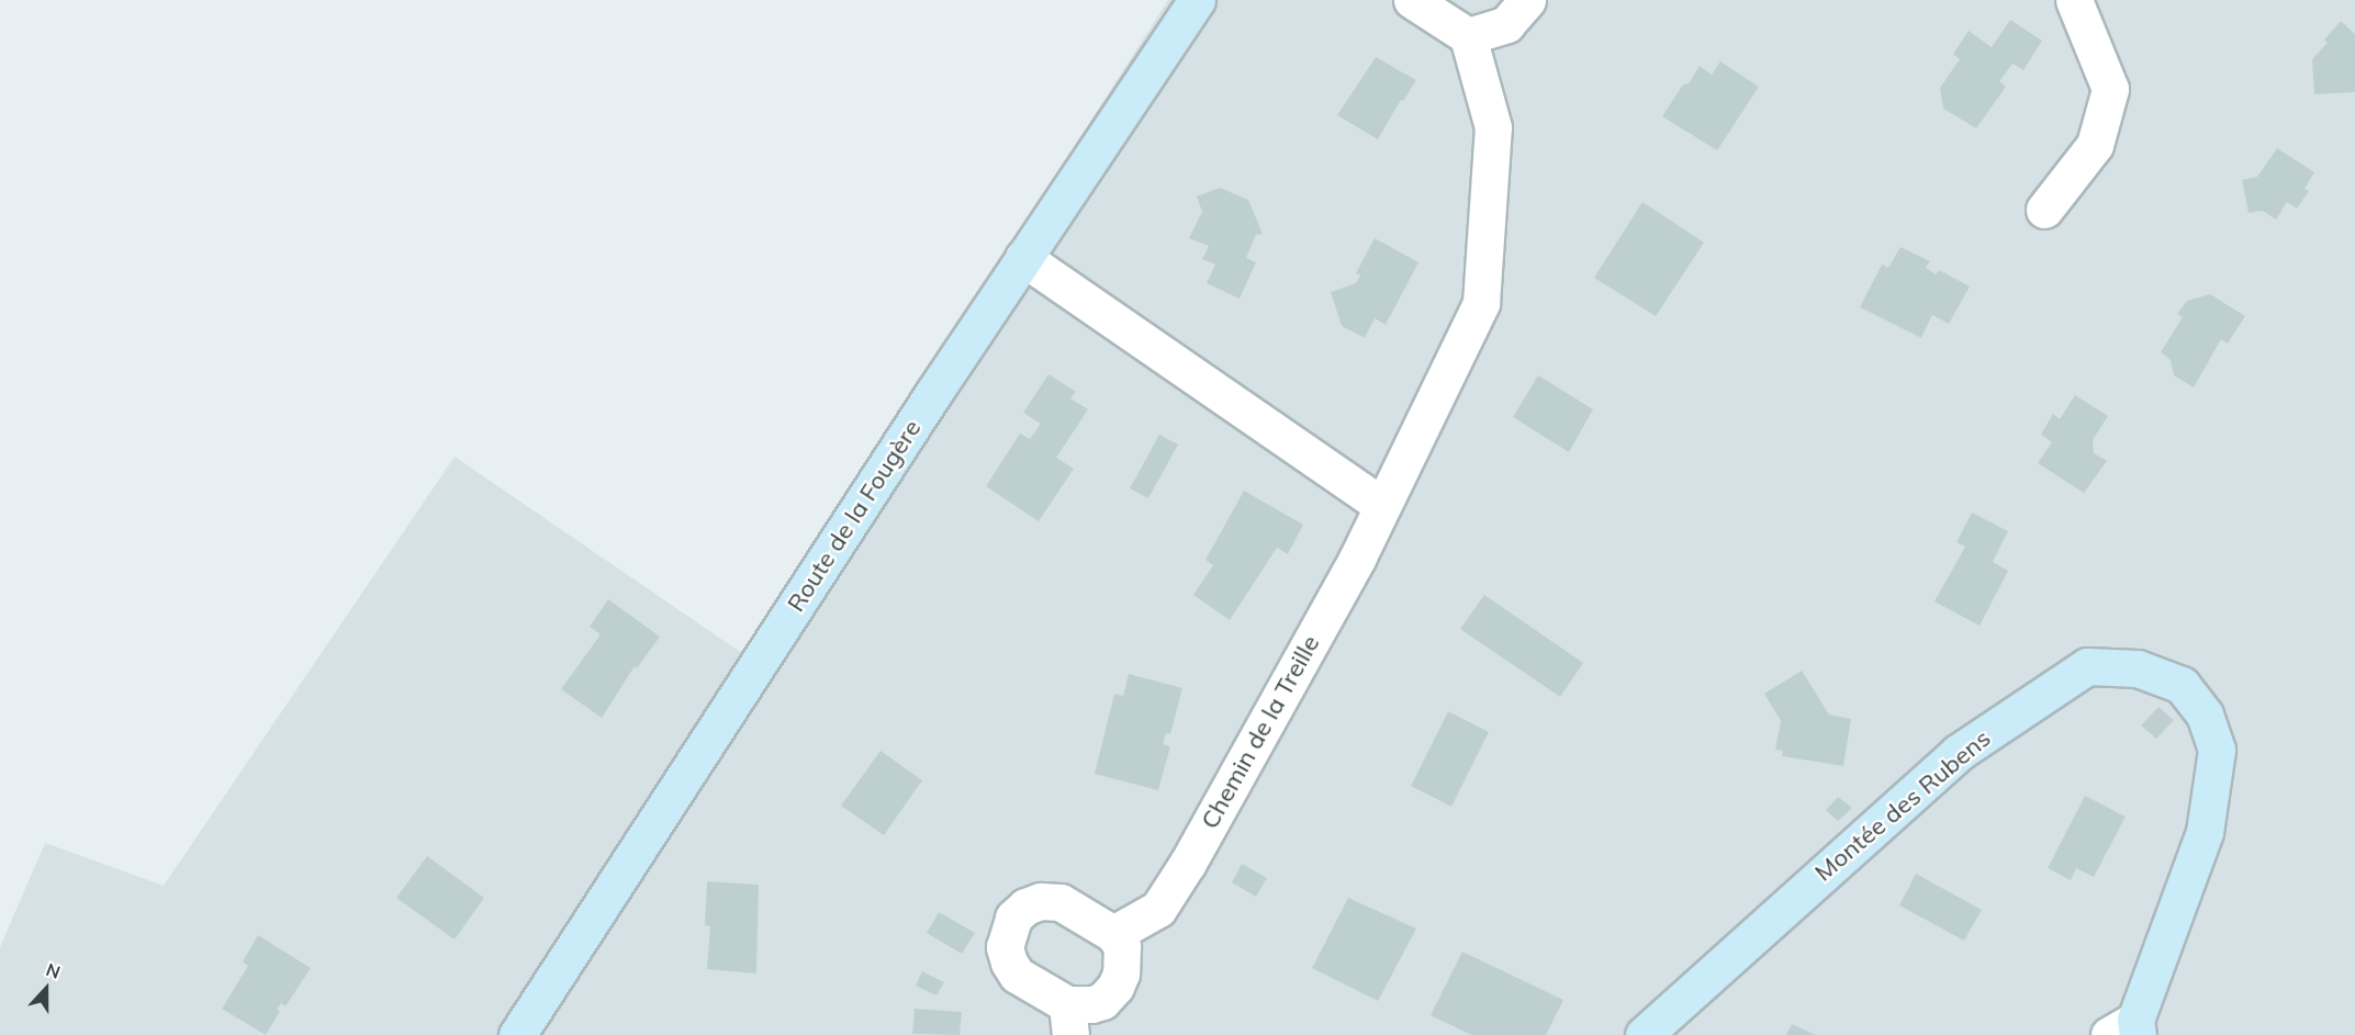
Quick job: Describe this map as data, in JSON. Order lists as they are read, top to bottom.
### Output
{
  "streets": {
    "street": ["Route de la Fougère", "Chemin de la Treille", "Montée des Rubens"]
  },
  "north": "top"
}
